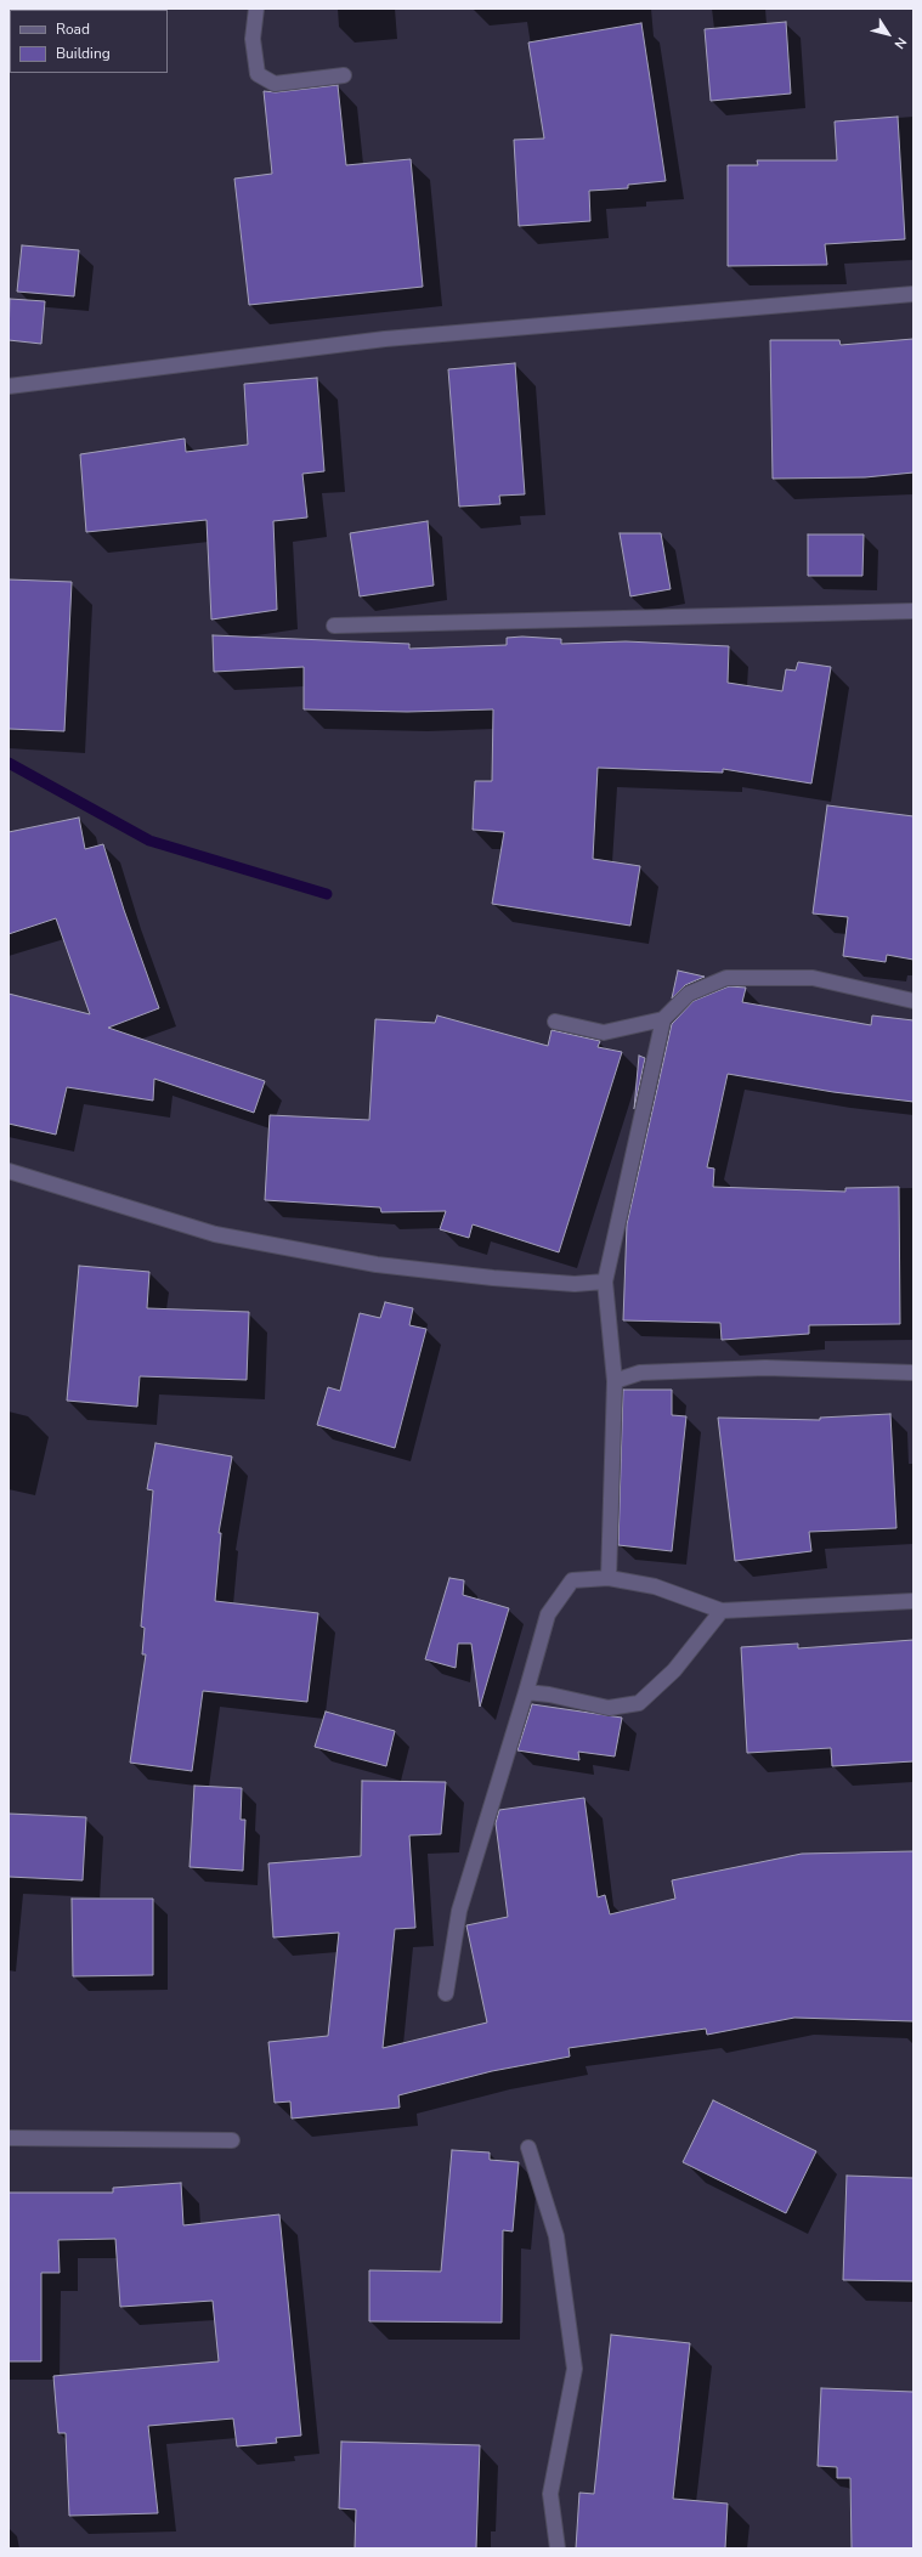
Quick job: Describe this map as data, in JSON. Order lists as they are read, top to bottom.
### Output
{
  "legend": ["Road", "Building"],
  "north": "bottom right"
}
